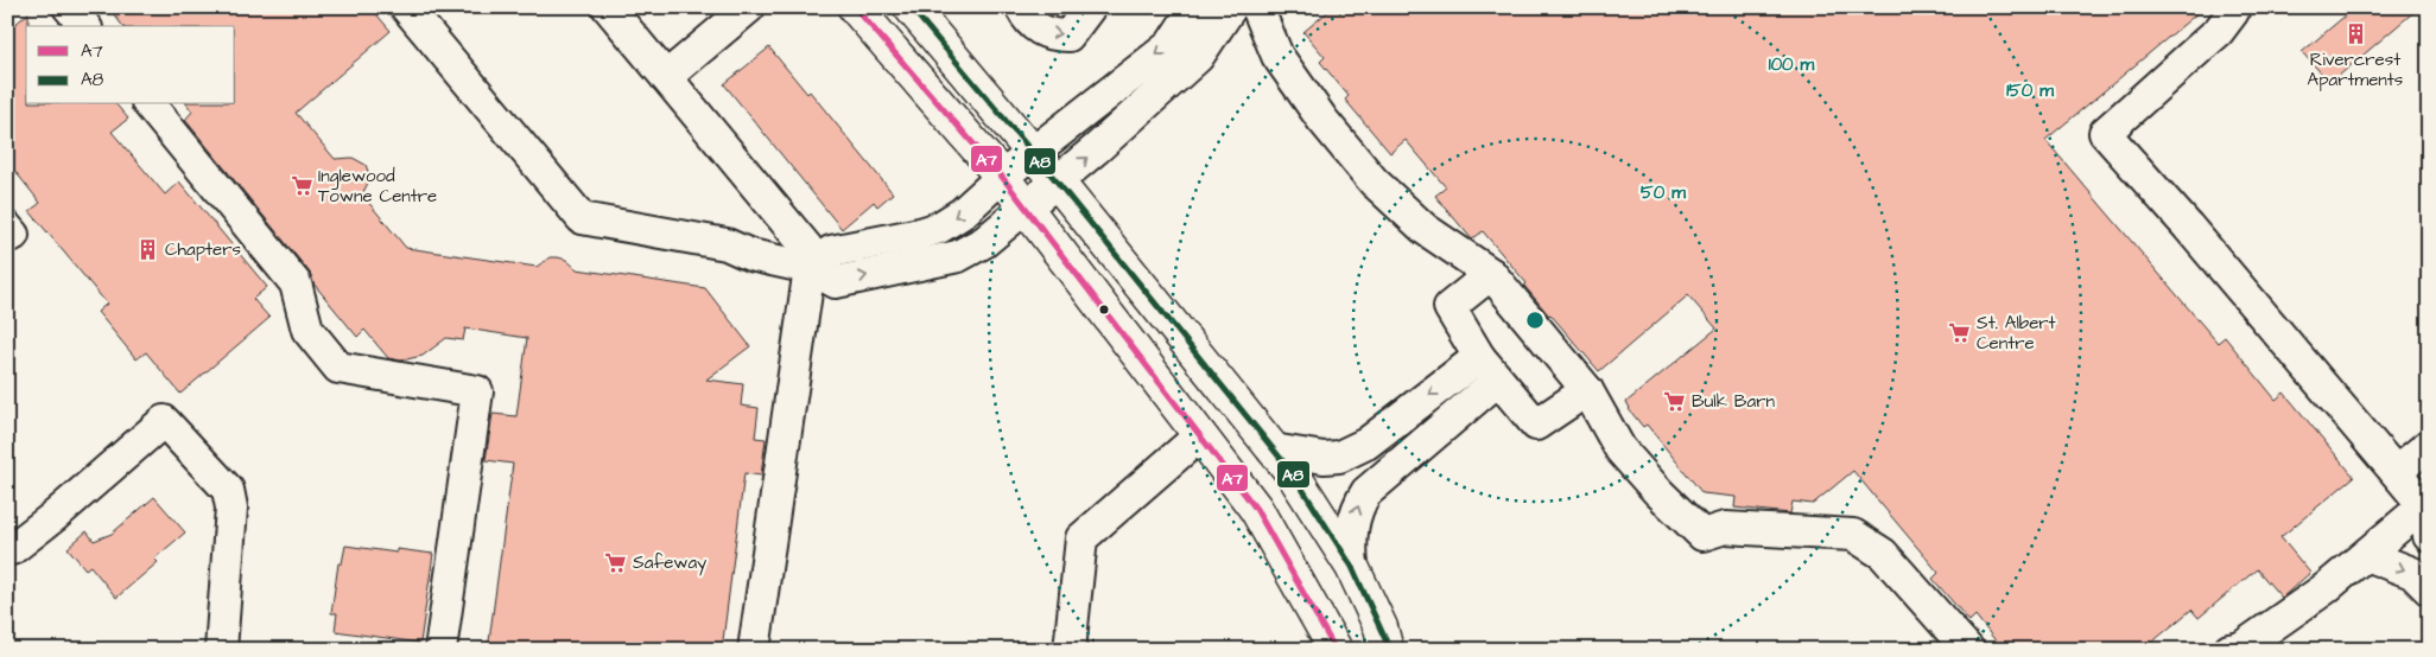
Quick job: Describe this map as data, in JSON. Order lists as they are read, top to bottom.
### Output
{
  "places": {
    "building": ["Rivercrest Apartments", "Chapters"],
    "supermarket": [
      "Inglewood Towne Centre",
      "St. Albert Centre",
      "Bulk Barn",
      "Safeway"
    ]
  },
  "lines": ["transit line A7", "transit line A8"],
  "legend": ["A7", "A8"],
  "rings": ["100 m", "150 m", "50 m"]
}
